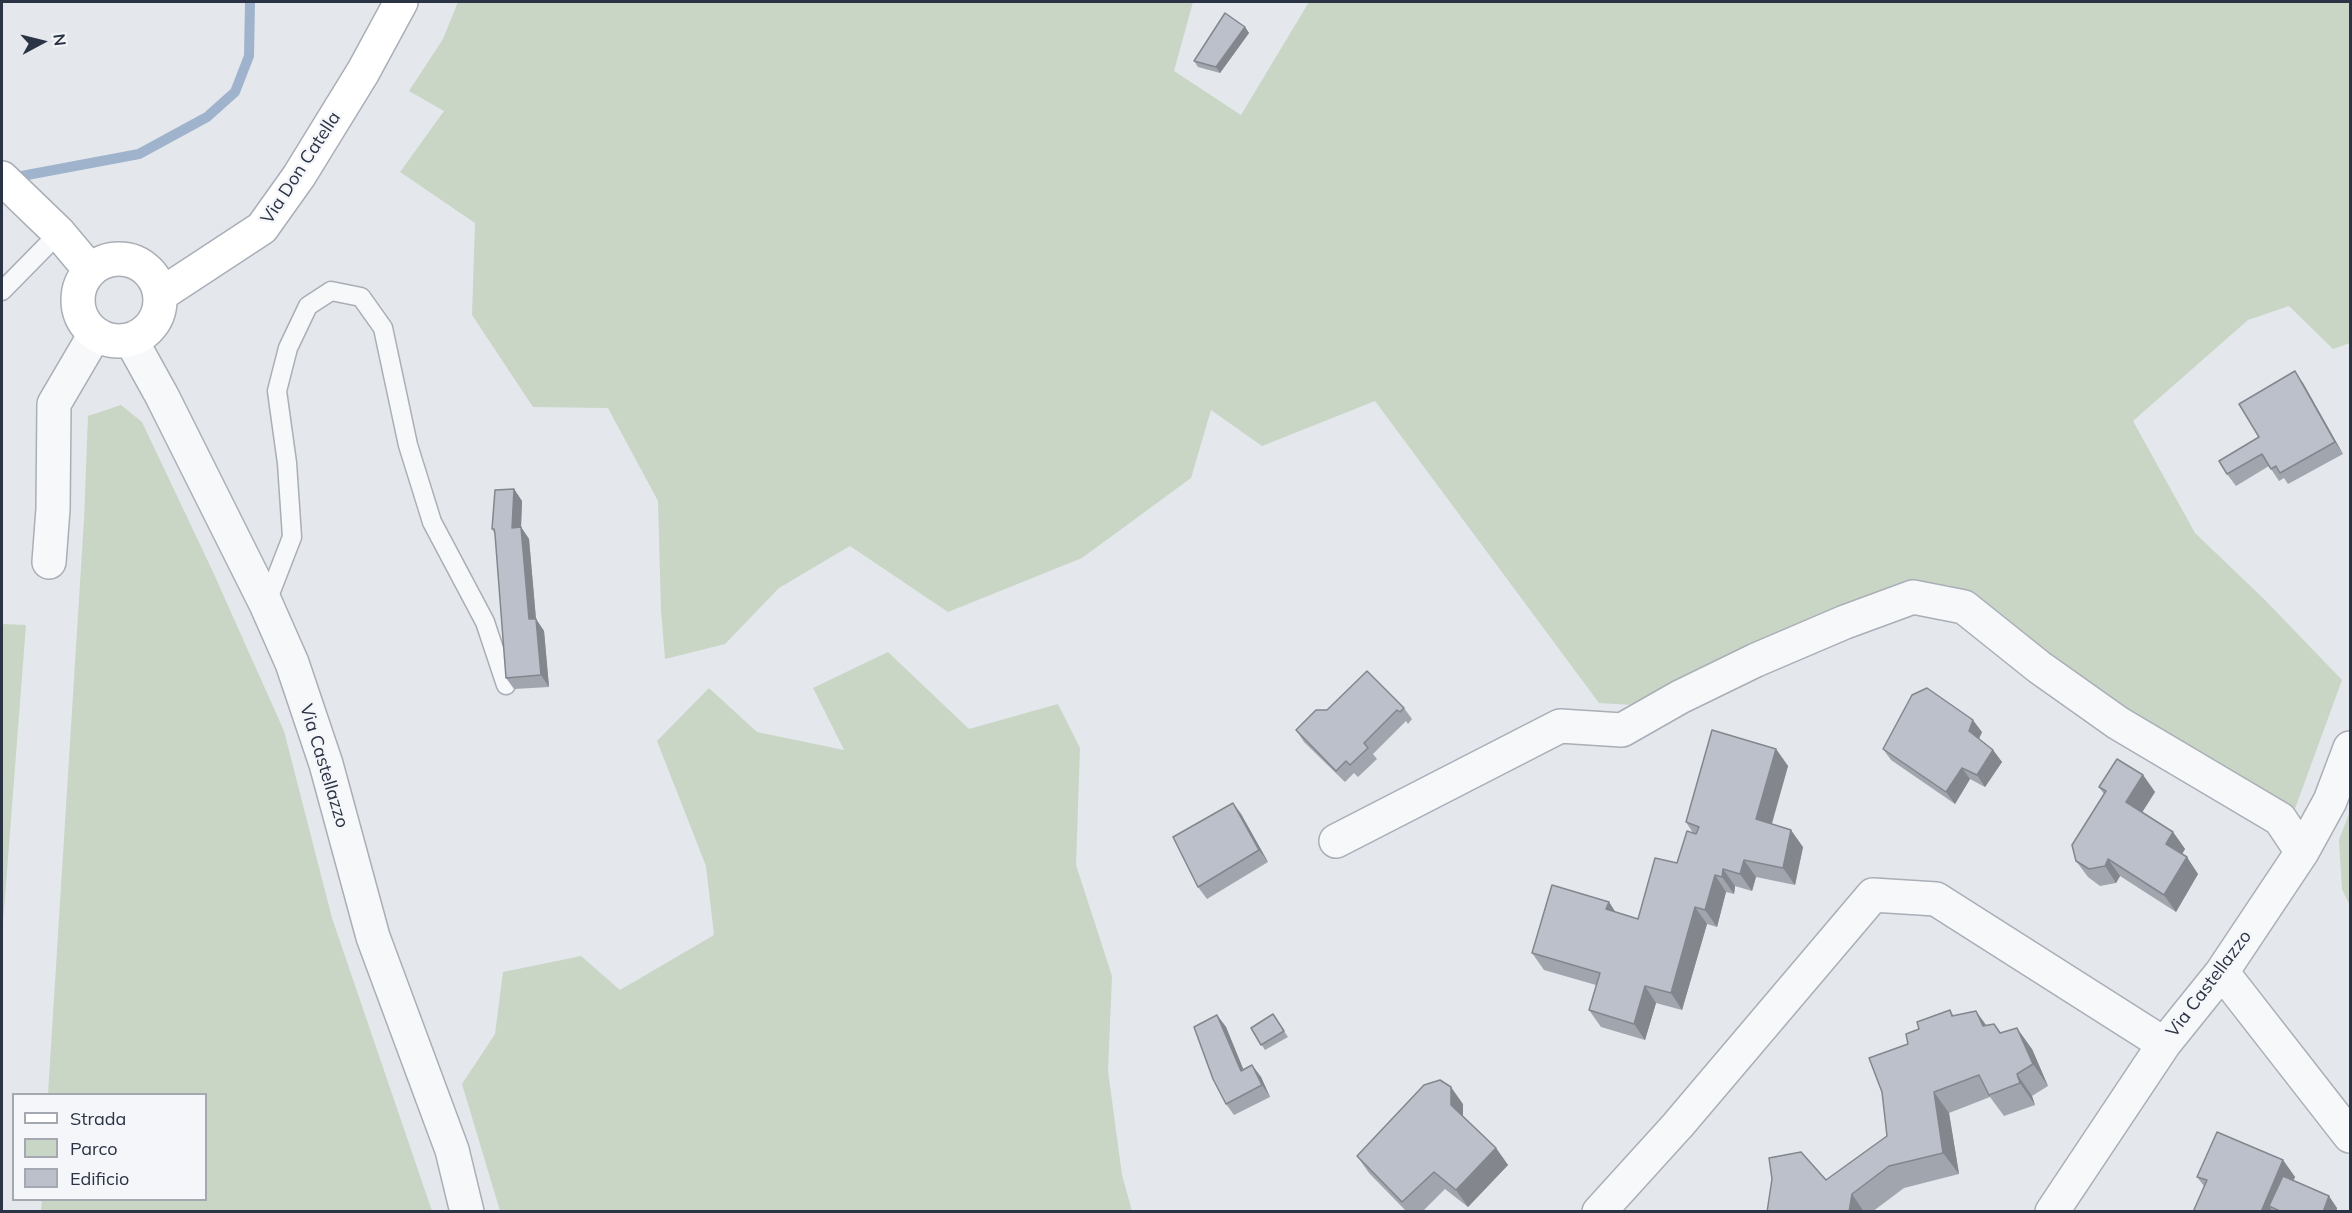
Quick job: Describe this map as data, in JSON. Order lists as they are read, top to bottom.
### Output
{
  "streets": {
    "street": ["Via Don Catella", "Via Castellazzo"]
  },
  "crossings": [
    ["Via Don Catella", "Via Castellazzo"]
  ],
  "legend": ["Strada", "Parco", "Edificio"],
  "north": "right"
}
